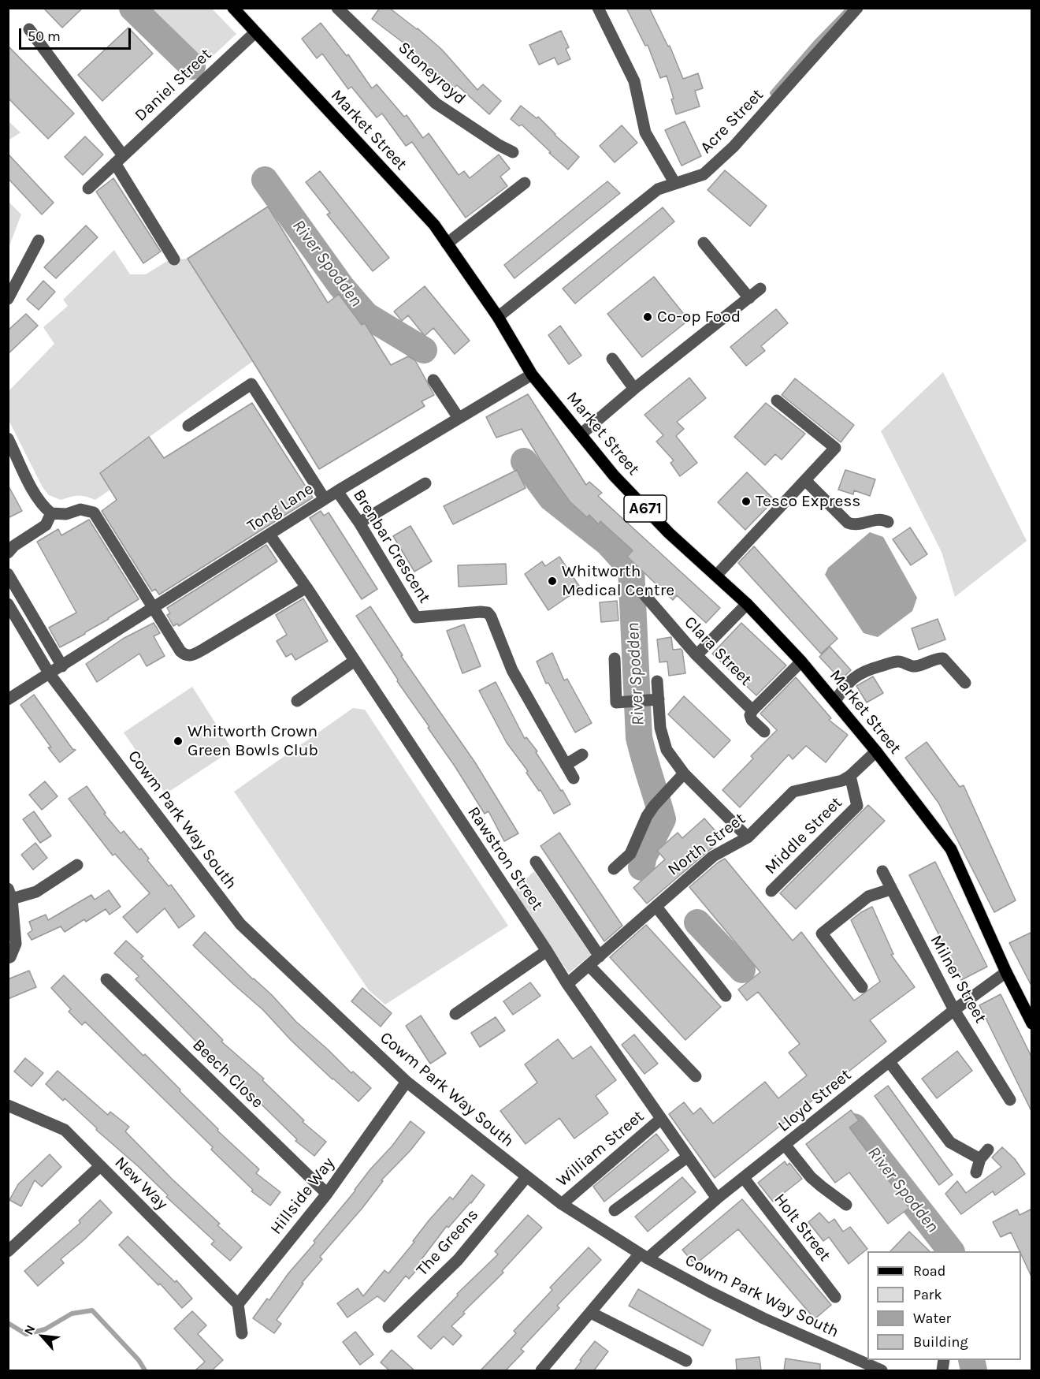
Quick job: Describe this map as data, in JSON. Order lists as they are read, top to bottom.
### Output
{
  "streets": {
    "main road": ["Market Street", "A671"],
    "street": [
      "Stoneyroyd",
      "Daniel Street",
      "Acre Street",
      "Tong Lane",
      "Brenbar Crescent",
      "Clara Street",
      "Cowm Park Way South",
      "Middle Street",
      "North Street",
      "Rawstron Street",
      "Milner Street",
      "Beech Close",
      "Lloyd Street",
      "William Street",
      "New Way",
      "Hillside Way",
      "Holt Street",
      "The Greens"
    ]
  },
  "crossings": [
    ["Daniel Street", "Market Street"],
    ["Acre Street", "Market Street"],
    ["Market Street", "Tong Lane"],
    ["Market Street", "North Street"],
    ["Market Street", "Lloyd Street"],
    ["Tong Lane", "Brenbar Crescent"],
    ["Tong Lane", "Cowm Park Way South"],
    ["Tong Lane", "Rawstron Street"],
    ["Cowm Park Way South", "Lloyd Street"],
    ["Cowm Park Way South", "William Street"],
    ["Cowm Park Way South", "Hillside Way"],
    ["Cowm Park Way South", "The Greens"],
    ["Middle Street", "North Street"],
    ["North Street", "Rawstron Street"],
    ["Rawstron Street", "Lloyd Street"],
    ["Rawstron Street", "William Street"],
    ["Milner Street", "Lloyd Street"],
    ["Beech Close", "Hillside Way"],
    ["Lloyd Street", "Holt Street"],
    ["New Way", "Hillside Way"]
  ],
  "water": ["River Spodden"],
  "places": [
    "Co-op Food",
    "Tesco Express",
    "Whitworth Medical Centre",
    "Whitworth Crown Green Bowls Club"
  ],
  "legend": [
    "Road",
    "Park",
    "Water",
    "Building"
  ],
  "scale_bar": "50 m",
  "north": "top left"
}
